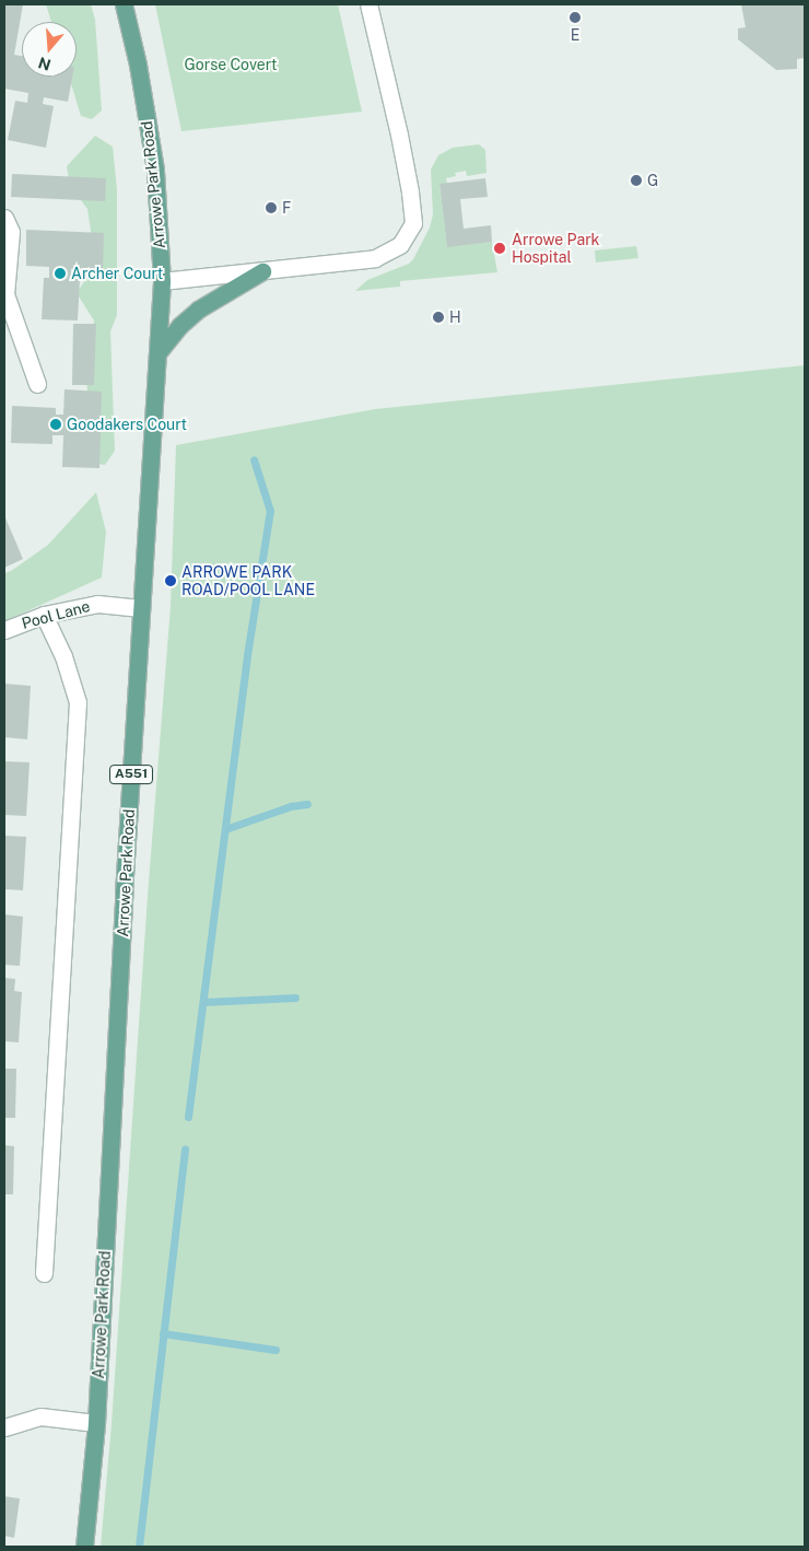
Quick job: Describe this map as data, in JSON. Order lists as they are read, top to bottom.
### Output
{
  "streets": {
    "main road": ["Arrowe Park Road", "A551"],
    "street": ["Pool Lane"]
  },
  "crossings": [
    ["Arrowe Park Road", "Pool Lane"]
  ],
  "parks": ["Gorse Covert"],
  "places": [
    "E",
    "G",
    "F",
    "Arrowe Park Hospital",
    "Archer Court",
    "H",
    "Goodakers Court",
    "ARROWE PARK ROAD/POOL LANE"
  ],
  "north": "bottom"
}
